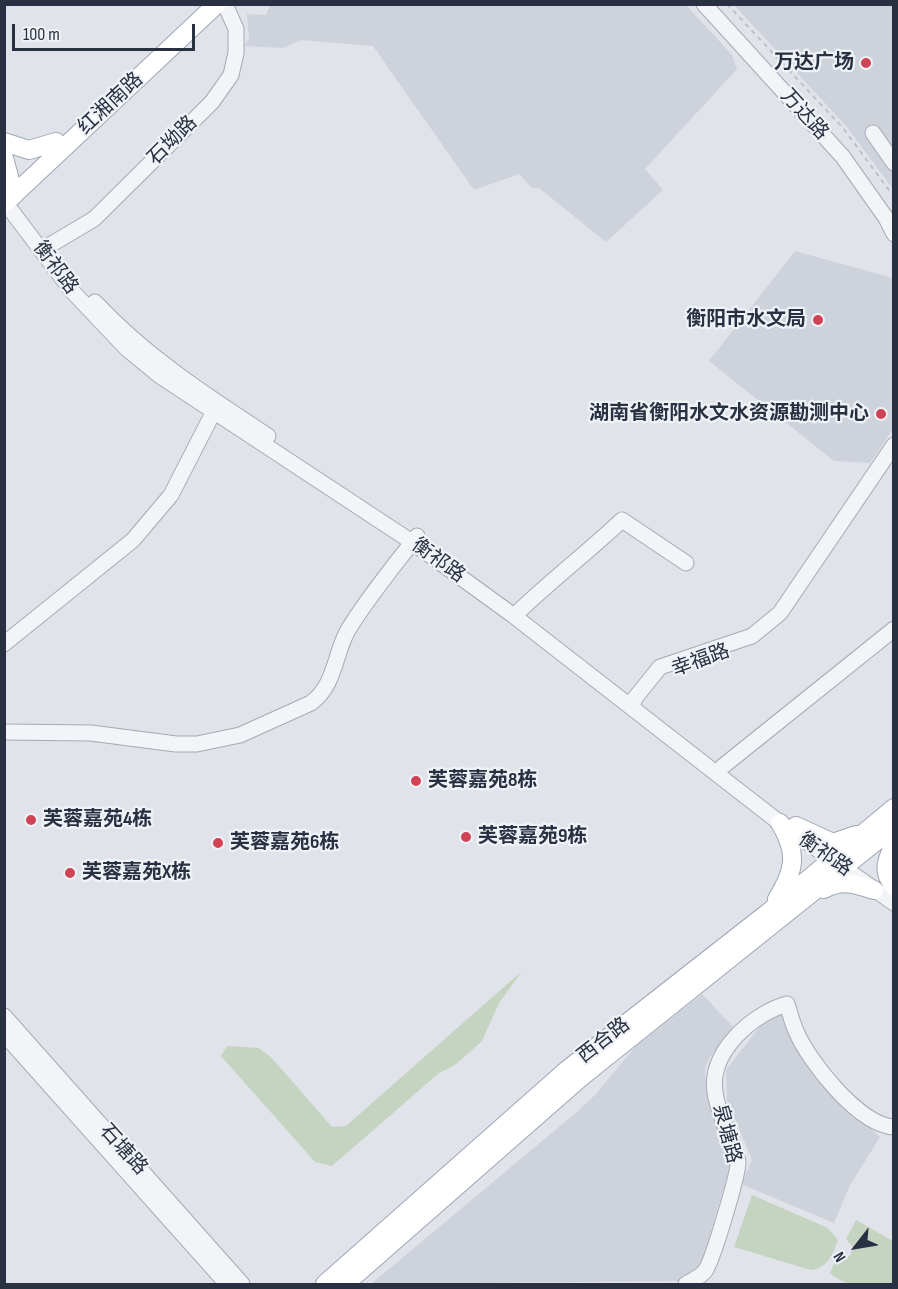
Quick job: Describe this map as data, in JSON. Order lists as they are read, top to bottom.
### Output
{
  "streets": {
    "main road": ["红湘南路", "西合路"],
    "street": [
      "万达路",
      "石坳路",
      "衡祁路",
      "幸福路",
      "泉塘路",
      "石塘路"
    ]
  },
  "crossings": [
    ["红湘南路", "衡祁路"],
    ["石坳路", "衡祁路"],
    ["衡祁路", "幸福路"],
    ["衡祁路", "西合路"]
  ],
  "places": [
    "万达广场",
    "衡阳市水文局",
    "湖南省衡阳水文水资源勘测中心",
    "芙蓉嘉苑8栋",
    "芙蓉嘉苑4栋",
    "芙蓉嘉苑9栋",
    "芙蓉嘉苑6栋",
    "芙蓉嘉苑X栋"
  ],
  "scale_bar": "100 m",
  "north": "bottom left"
}
